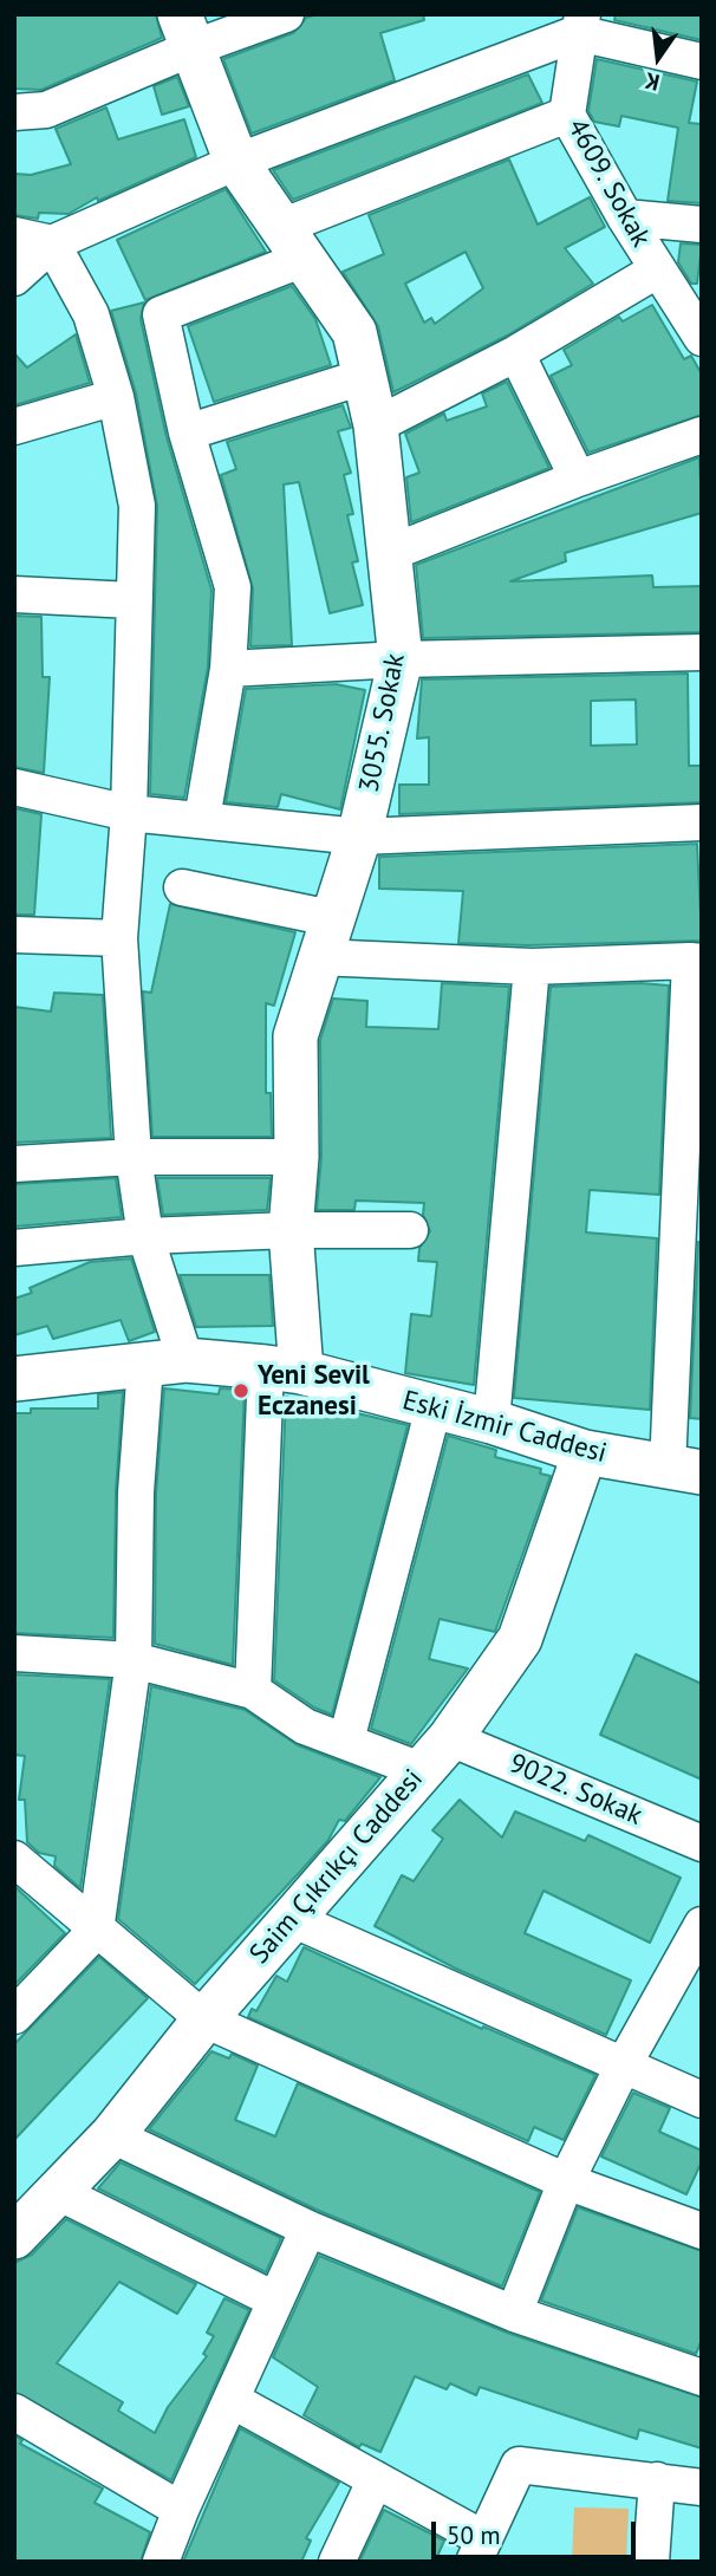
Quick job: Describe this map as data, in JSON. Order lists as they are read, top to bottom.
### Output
{
  "streets": {
    "main road": ["3055. Sokak", "Eski İzmir Caddesi", "Saim Çıkrıkçı Caddesi"],
    "street": ["4609. Sokak", "9022. Sokak"]
  },
  "crossings": [
    ["3055. Sokak", "Eski İzmir Caddesi"],
    ["Eski İzmir Caddesi", "Saim Çıkrıkçı Caddesi"],
    ["9022. Sokak", "Saim Çıkrıkçı Caddesi"]
  ],
  "places": ["Yeni Sevil Eczanesi"],
  "scale_bar": "50 m",
  "north": "bottom"
}
